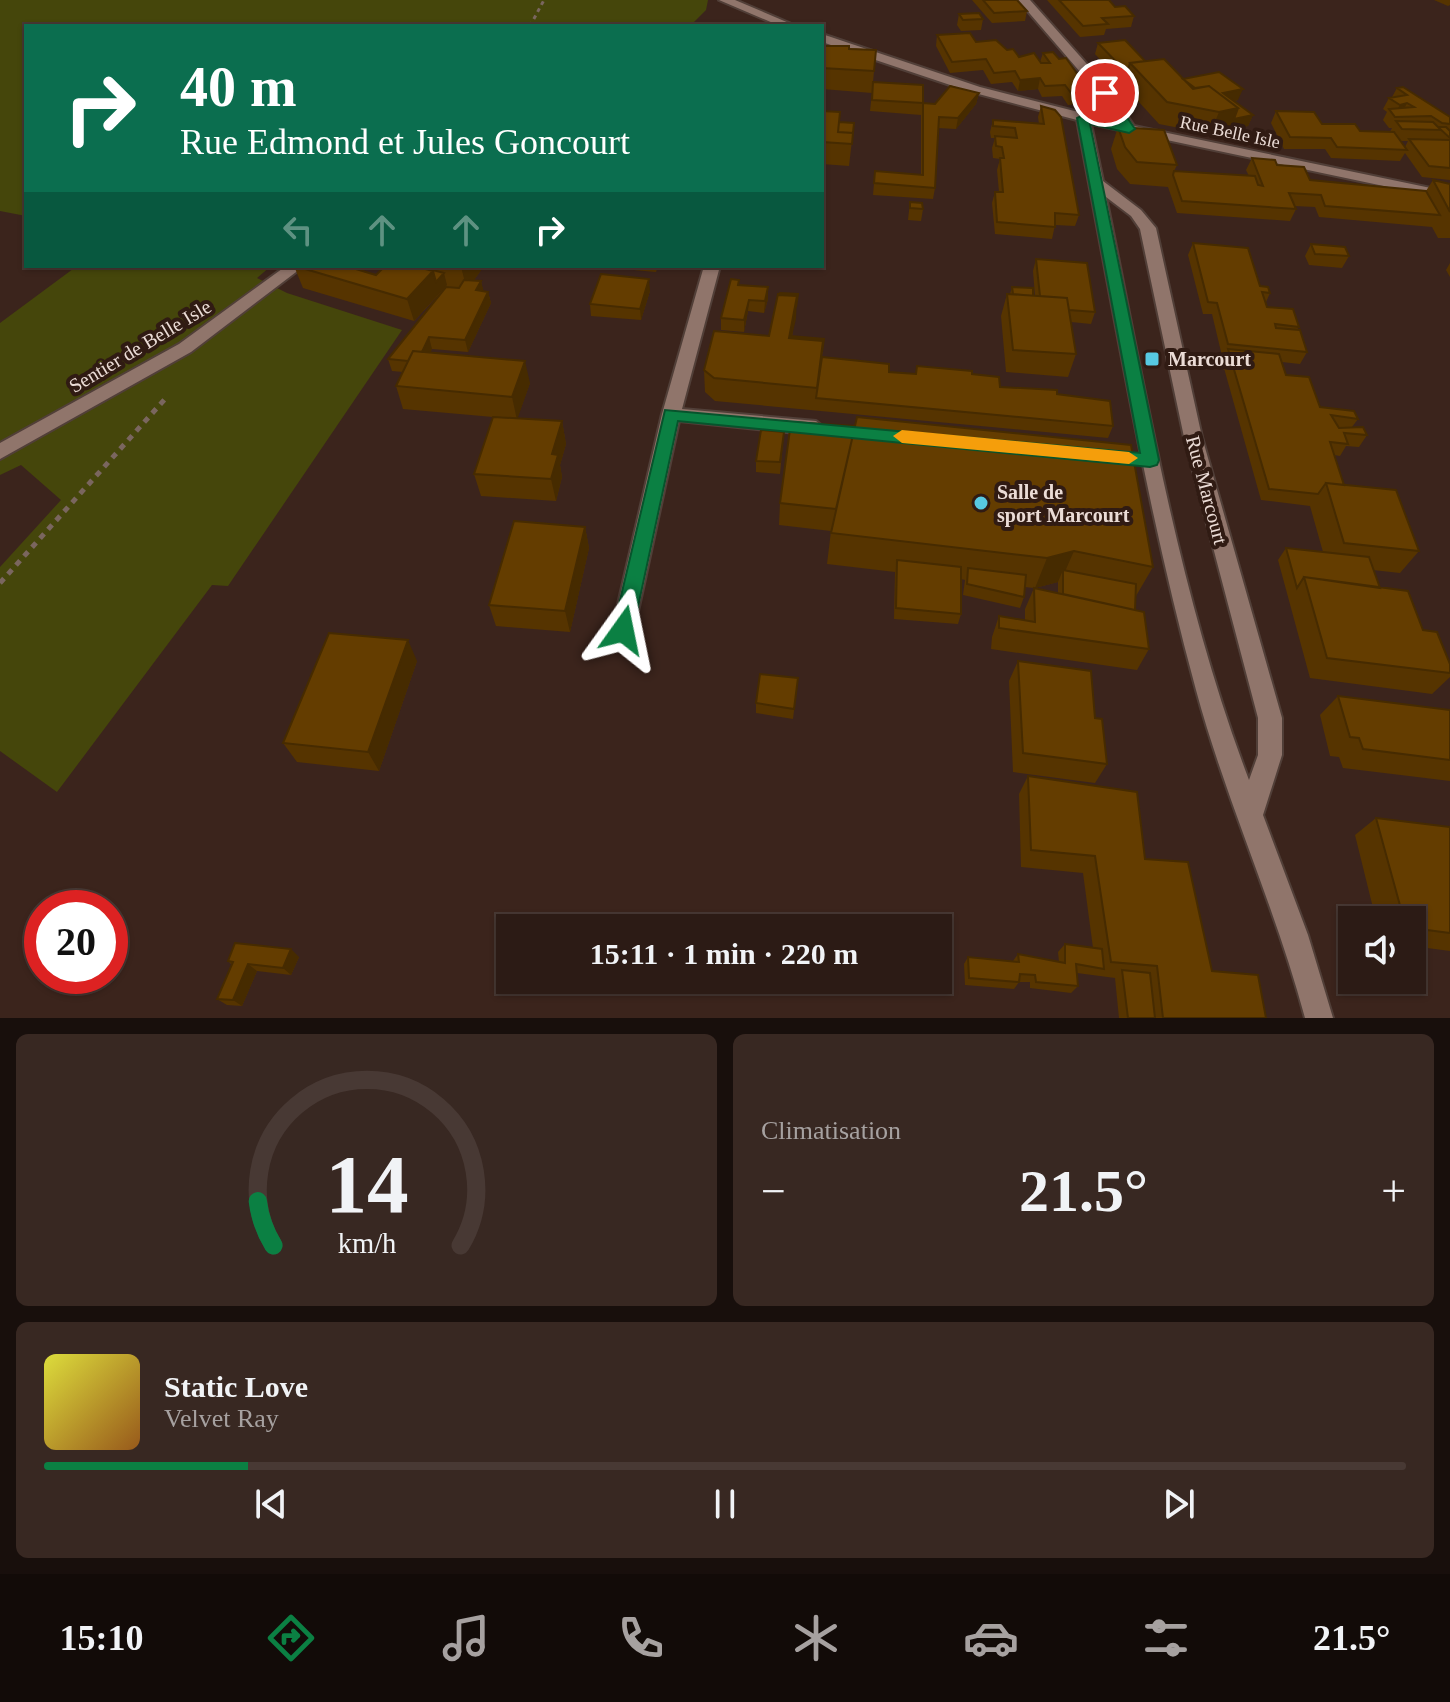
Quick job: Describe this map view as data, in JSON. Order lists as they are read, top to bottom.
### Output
{
  "streets": {
    "street": ["Rue Belle Isle", "Sentier de Belle Isle", "Rue Marcourt"]
  },
  "places": {
    "transit": ["Marcourt"],
    "other": ["Salle de sport Marcourt"]
  },
  "page": {
    "turn": ["40 m", "Rue Edmond et Jules Goncourt"],
    "limit": "20",
    "trip": "15:11 · 1 min · 220 m",
    "tile": "Climatisation",
    "heat": ["−", "21.5°", "+"],
    "song": ["Static Love", "Velvet Ray"],
    "tabs": ["15:10", "21.5°"],
    "gauge": ["14", "km/h"]
  }
}
